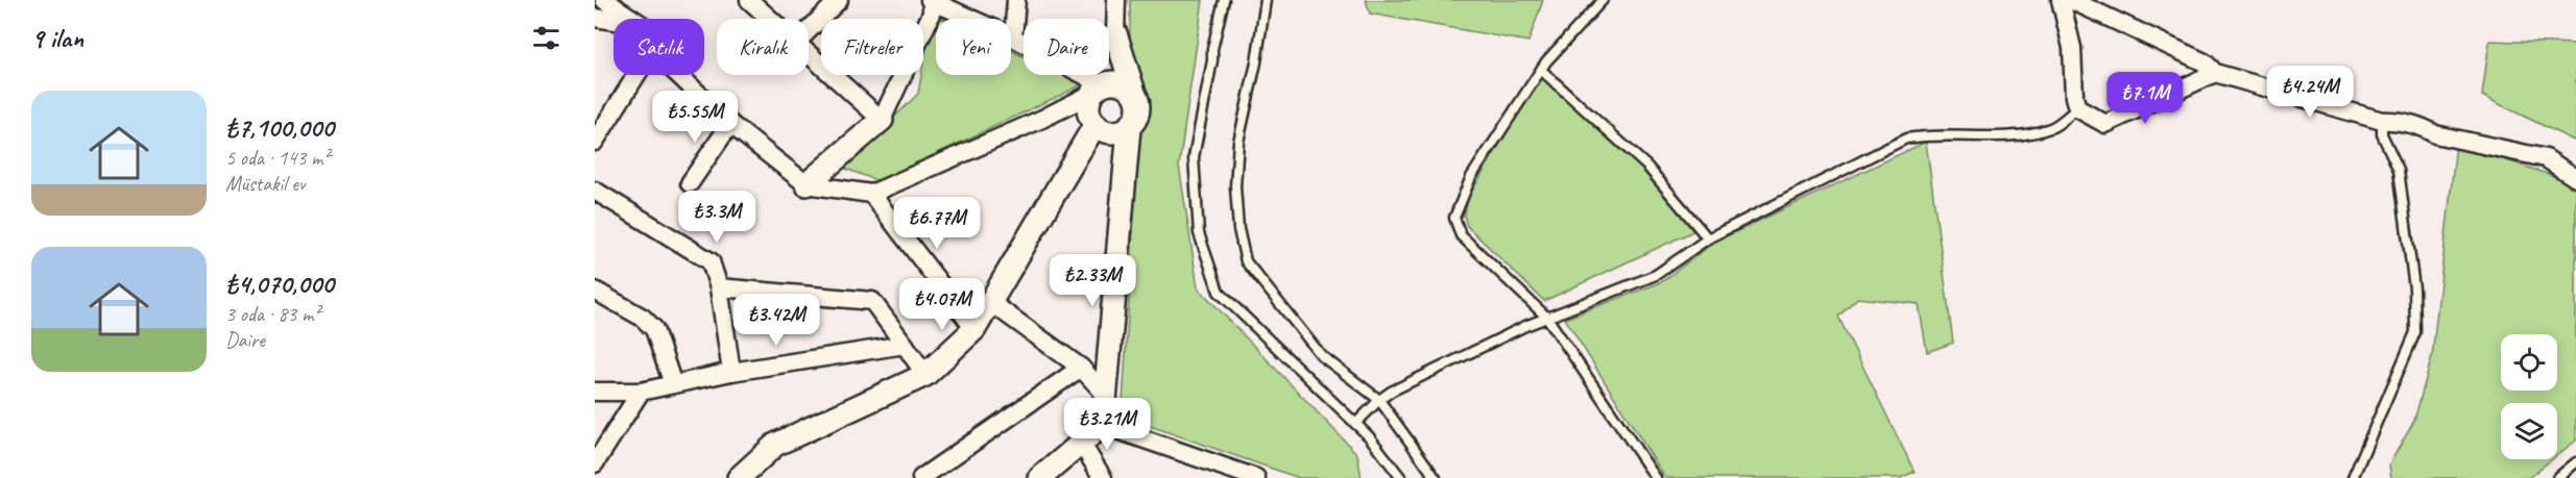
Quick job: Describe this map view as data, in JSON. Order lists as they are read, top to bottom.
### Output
{
  "page": {
    "heading": "9 ilan",
    "chip": [
      "Satılık",
      "Kiralık",
      "Filtreler",
      "Yeni",
      "Daire"
    ],
    "price": [
      "₺4.24M",
      "₺7.1M",
      "₺5.55M",
      "₺3.3M",
      "₺6.77M",
      "₺2.33M",
      "₺4.07M",
      "₺3.42M",
      "₺3.21M"
    ],
    "list": [
      {
        "name": "₺7,100,000",
        "note": "5 oda · 143 m² · Müstakil ev"
      },
      {
        "name": "₺4,070,000",
        "note": "3 oda · 83 m² · Daire"
      }
    ]
  }
}
